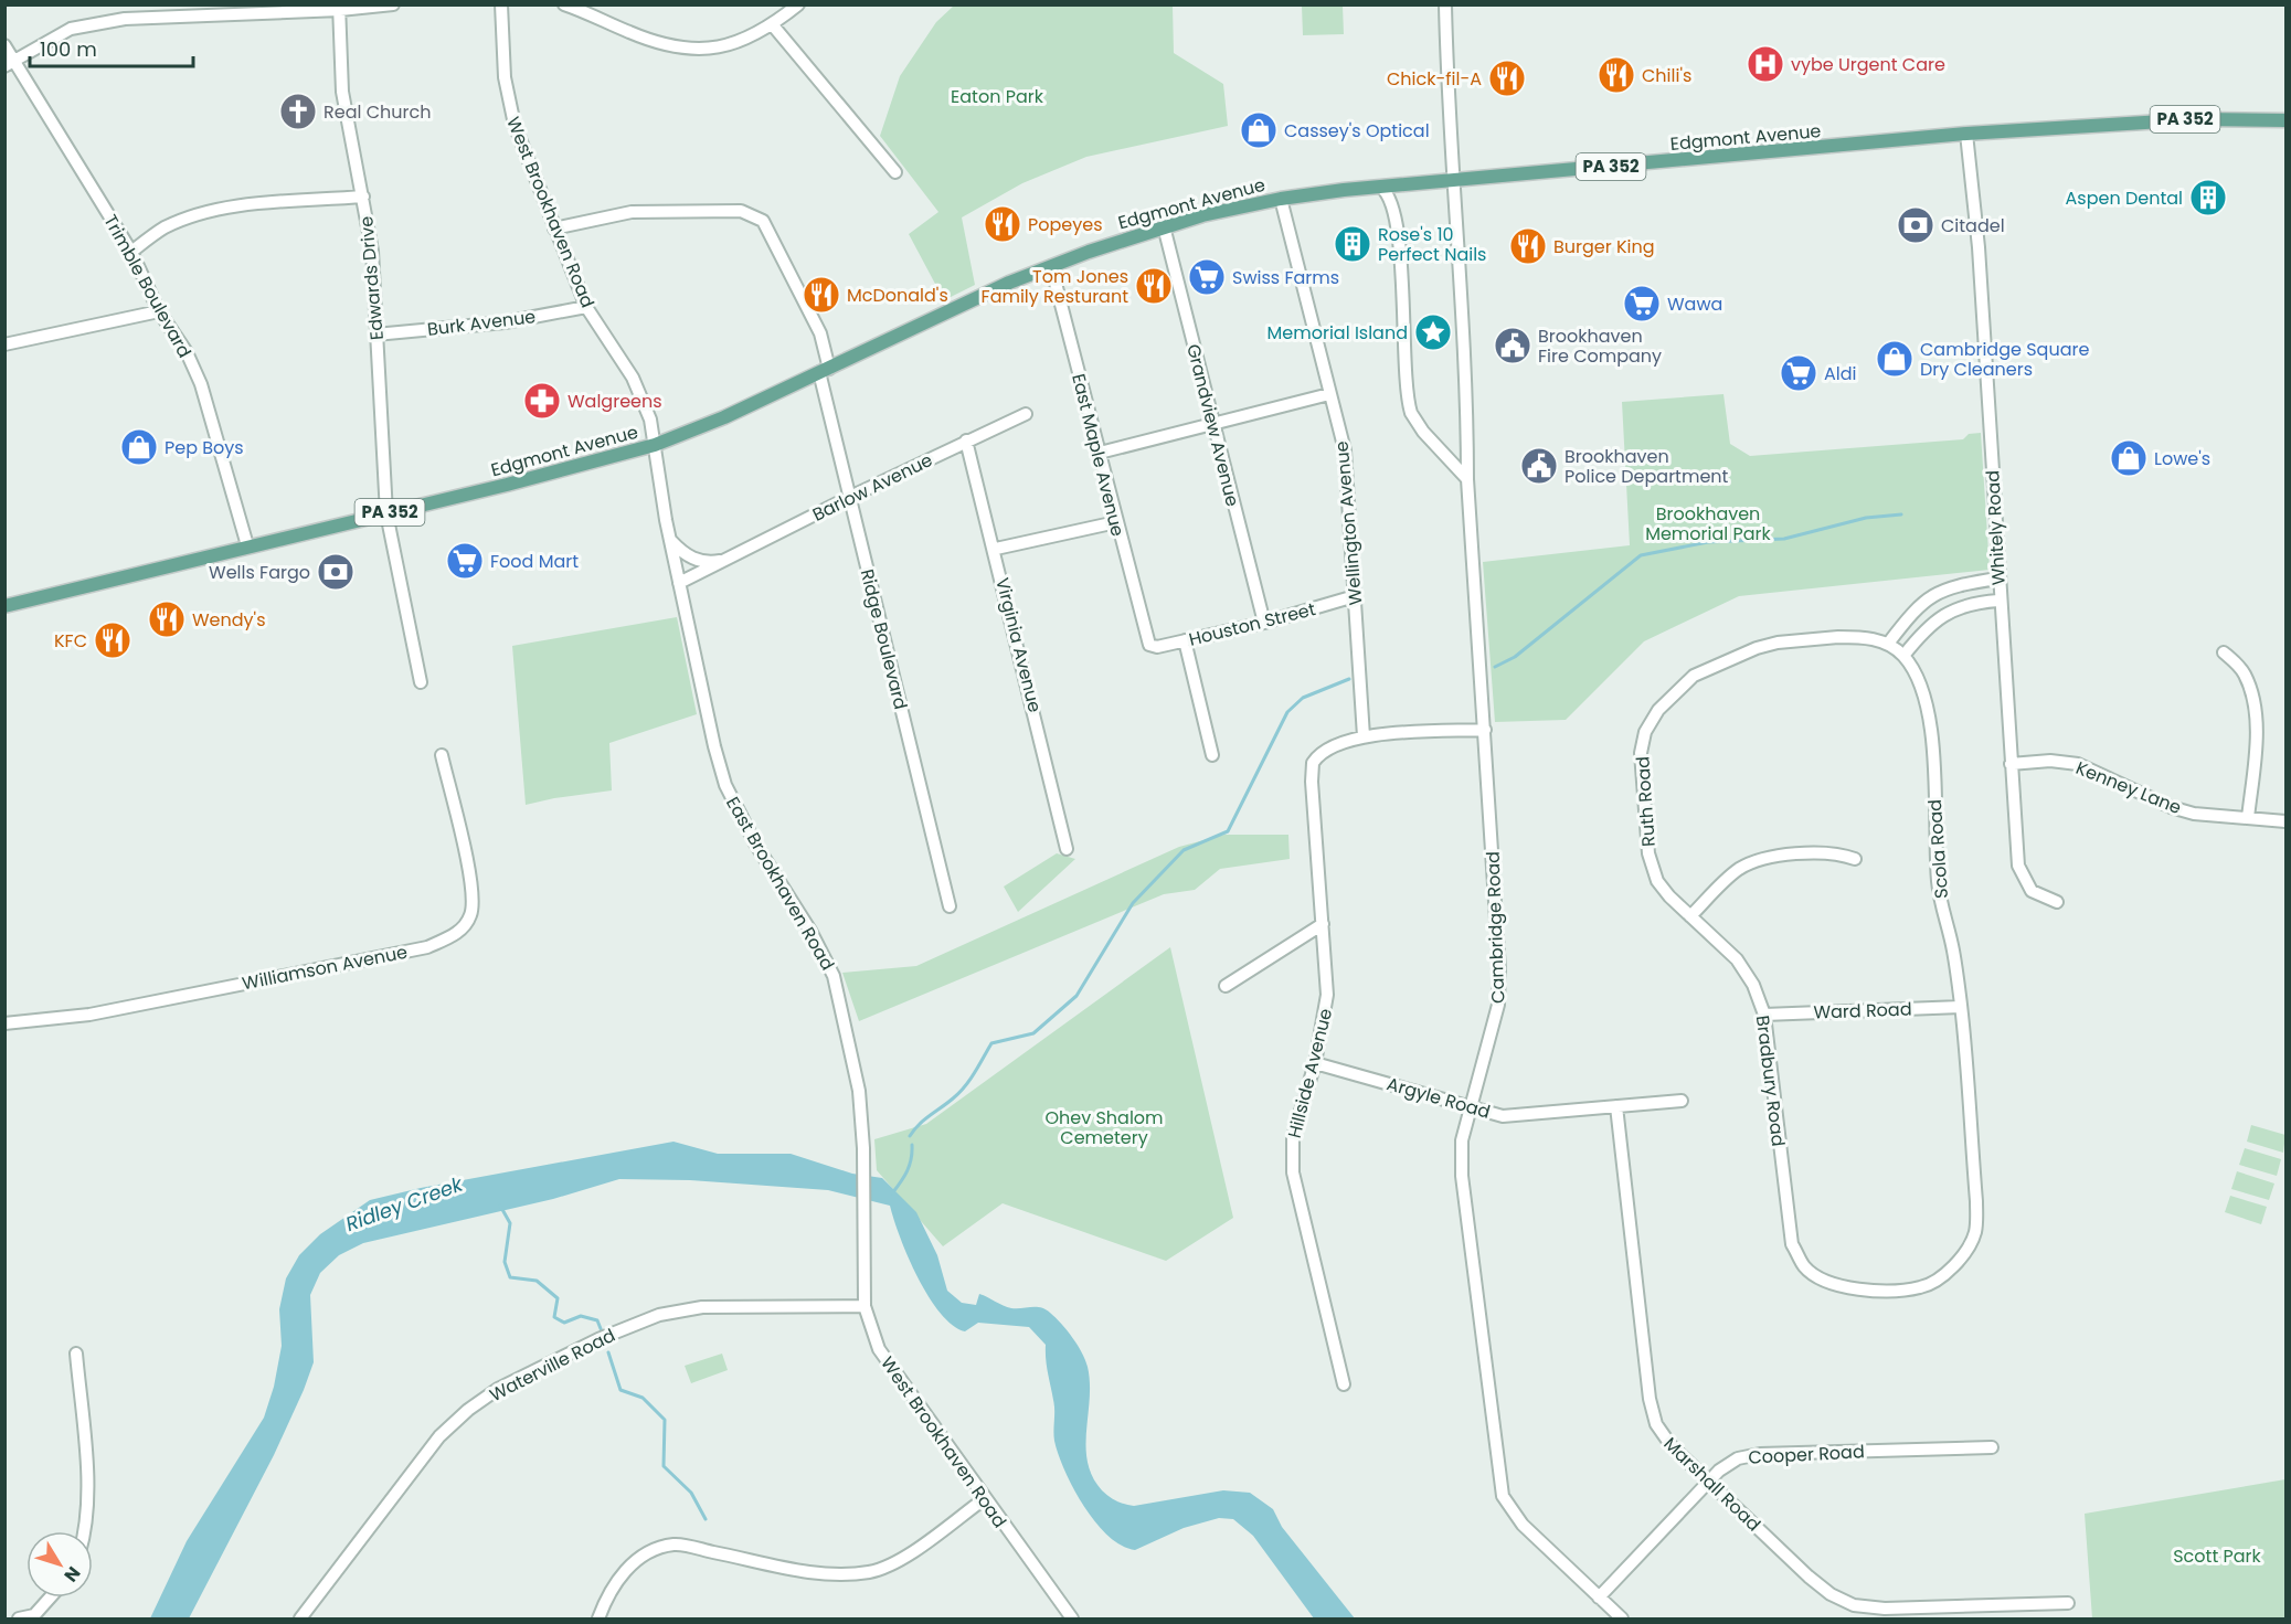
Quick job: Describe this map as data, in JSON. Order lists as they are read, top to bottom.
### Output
{
  "streets": {
    "main road": ["PA 352", "Edgmont Avenue"],
    "street": [
      "West Brookhaven Road",
      "Edwards Drive",
      "Trimble Boulevard",
      "Burk Avenue",
      "Grandview Avenue",
      "East Maple Avenue",
      "Barlow Avenue",
      "Wellington Avenue",
      "Whitely Road",
      "Houston Street",
      "Ridge Boulevard",
      "Virginia Avenue",
      "Kenney Lane",
      "Ruth Road",
      "Scola Road",
      "East Brookhaven Road",
      "Cambridge Road",
      "Williamson Avenue",
      "Ward Road",
      "Hillside Avenue",
      "Bradbury Road",
      "Argyle Road",
      "Waterville Road",
      "Cooper Road",
      "Marshall Road"
    ]
  },
  "crossings": [
    ["Edgmont Avenue", "West Brookhaven Road"],
    ["Edgmont Avenue", "Edwards Drive"],
    ["Edgmont Avenue", "Trimble Boulevard"],
    ["Edgmont Avenue", "Grandview Avenue"],
    ["Edgmont Avenue", "East Maple Avenue"],
    ["Edgmont Avenue", "Wellington Avenue"],
    ["Edgmont Avenue", "Whitely Road"],
    ["Edgmont Avenue", "Ridge Boulevard"],
    ["Edgmont Avenue", "East Brookhaven Road"],
    ["Edgmont Avenue", "Cambridge Road"],
    ["West Brookhaven Road", "Burk Avenue"],
    ["West Brookhaven Road", "Ridge Boulevard"],
    ["West Brookhaven Road", "East Brookhaven Road"],
    ["West Brookhaven Road", "Waterville Road"],
    ["Edwards Drive", "Burk Avenue"],
    ["Grandview Avenue", "Houston Street"],
    ["East Maple Avenue", "Houston Street"],
    ["Barlow Avenue", "Ridge Boulevard"],
    ["Barlow Avenue", "Virginia Avenue"],
    ["Barlow Avenue", "East Brookhaven Road"],
    ["Wellington Avenue", "Houston Street"],
    ["Wellington Avenue", "Hillside Avenue"],
    ["Whitely Road", "Kenney Lane"],
    ["Ruth Road", "Scola Road"],
    ["Ruth Road", "Bradbury Road"],
    ["Scola Road", "Ward Road"],
    ["Scola Road", "Bradbury Road"],
    ["Cambridge Road", "Argyle Road"],
    ["Cambridge Road", "Cooper Road"],
    ["Ward Road", "Bradbury Road"],
    ["Hillside Avenue", "Argyle Road"],
    ["Argyle Road", "Marshall Road"],
    ["Cooper Road", "Marshall Road"]
  ],
  "water": ["Ridley Creek"],
  "parks": [
    "Eaton Park",
    "Brookhaven Memorial Park",
    "Ohev Shalom Cemetery",
    "Scott Park"
  ],
  "places": {
    "hospital": ["vybe Urgent Care"],
    "restaurant": [
      "Chili's",
      "Chick-fil-A",
      "Popeyes",
      "Burger King",
      "Tom Jones Family Resturant",
      "McDonald's",
      "Wendy's",
      "KFC"
    ],
    "church": ["Real Church"],
    "shop": [
      "Cassey's Optical",
      "Cambridge Square Dry Cleaners",
      "Pep Boys",
      "Lowe's"
    ],
    "building": ["Aspen Dental", "Rose's 10 Perfect Nails"],
    "bank": ["Citadel", "Wells Fargo"],
    "supermarket": [
      "Swiss Farms",
      "Wawa",
      "Aldi",
      "Food Mart"
    ],
    "place": ["Memorial Island"],
    "public building": ["Brookhaven Fire Company", "Brookhaven Police Department"],
    "pharmacy": ["Walgreens"]
  },
  "scale_bar": "100 m",
  "north": "bottom right"
}
